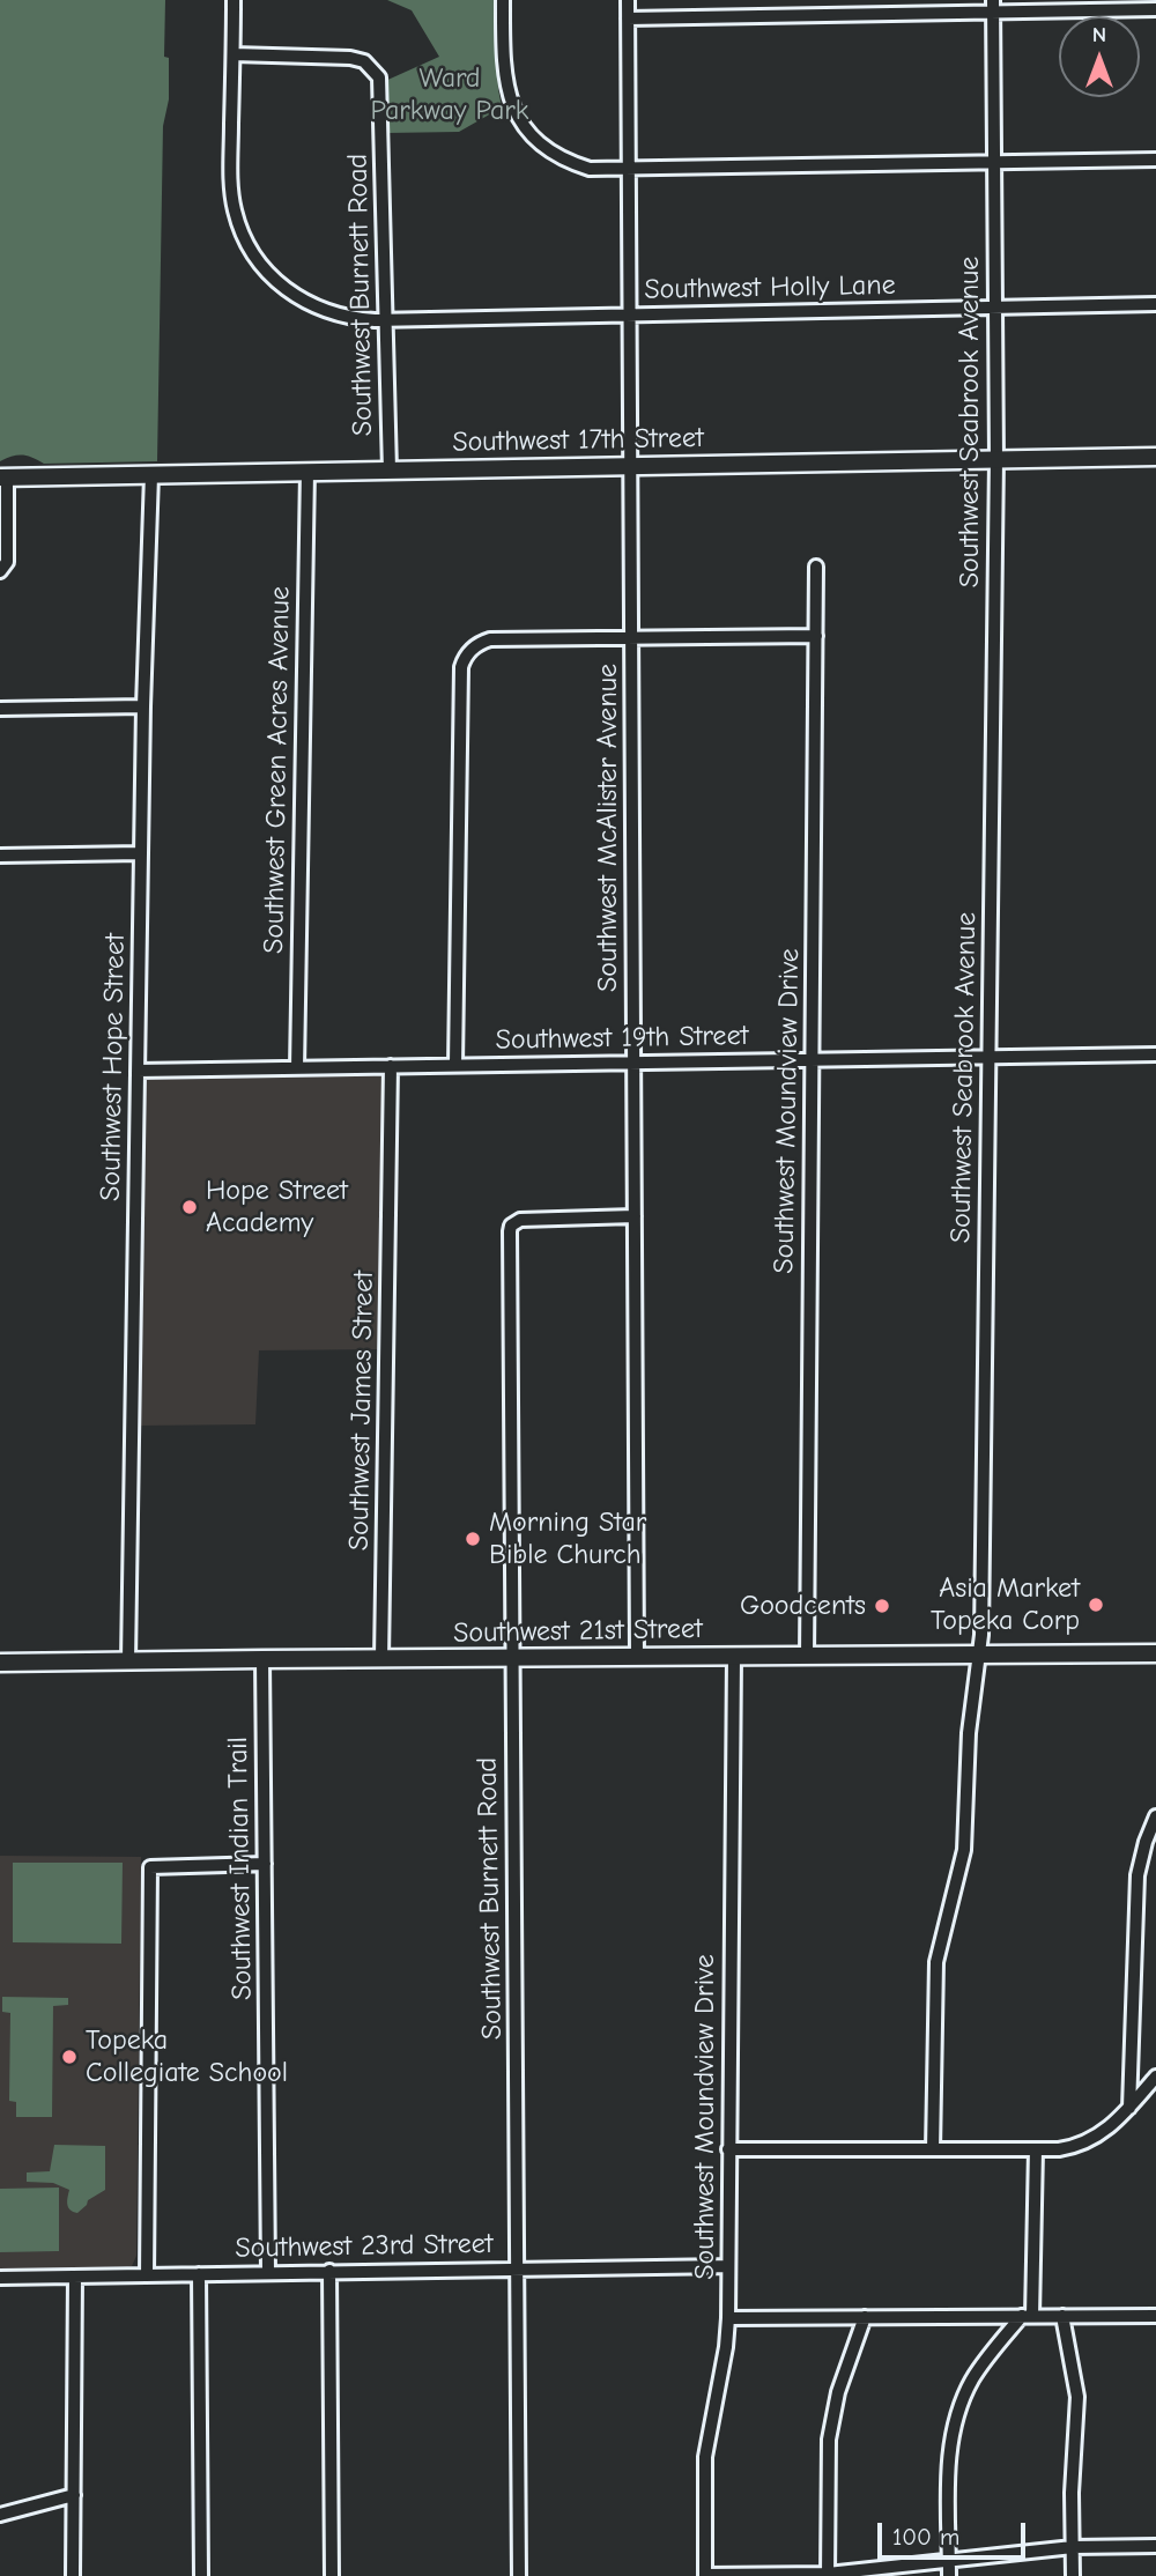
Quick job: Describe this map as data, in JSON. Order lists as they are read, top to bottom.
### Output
{
  "streets": {
    "main road": ["Southwest 17th Street", "Southwest 21st Street"],
    "street": [
      "Southwest Holly Lane",
      "Southwest Burnett Road",
      "Southwest Seabrook Avenue",
      "Southwest Green Acres Avenue",
      "Southwest McAlister Avenue",
      "Southwest 19th Street",
      "Southwest Hope Street",
      "Southwest Moundview Drive",
      "Southwest James Street",
      "Southwest Indian Trail",
      "Southwest 23rd Street"
    ]
  },
  "crossings": [
    ["Southwest Holly Lane", "Southwest Burnett Road"],
    ["Southwest Holly Lane", "Southwest Seabrook Avenue"],
    ["Southwest Holly Lane", "Southwest McAlister Avenue"],
    ["Southwest Burnett Road", "Southwest 17th Street"],
    ["Southwest Burnett Road", "Southwest McAlister Avenue"],
    ["Southwest Burnett Road", "Southwest 21st Street"],
    ["Southwest Burnett Road", "Southwest 23rd Street"],
    ["Southwest Seabrook Avenue", "Southwest 17th Street"],
    ["Southwest Seabrook Avenue", "Southwest 19th Street"],
    ["Southwest Seabrook Avenue", "Southwest 21st Street"],
    ["Southwest 17th Street", "Southwest Green Acres Avenue"],
    ["Southwest 17th Street", "Southwest McAlister Avenue"],
    ["Southwest 17th Street", "Southwest Hope Street"],
    ["Southwest Green Acres Avenue", "Southwest 19th Street"],
    ["Southwest McAlister Avenue", "Southwest 19th Street"],
    ["Southwest McAlister Avenue", "Southwest 21st Street"],
    ["Southwest 19th Street", "Southwest Hope Street"],
    ["Southwest 19th Street", "Southwest Moundview Drive"],
    ["Southwest 19th Street", "Southwest James Street"],
    ["Southwest Hope Street", "Southwest 21st Street"],
    ["Southwest Moundview Drive", "Southwest 21st Street"],
    ["Southwest Moundview Drive", "Southwest 23rd Street"],
    ["Southwest James Street", "Southwest 21st Street"],
    ["Southwest 21st Street", "Southwest Indian Trail"],
    ["Southwest Indian Trail", "Southwest 23rd Street"]
  ],
  "parks": ["Ward Parkway Park"],
  "places": [
    "Hope Street Academy",
    "Morning Star Bible Church",
    "Asia Market Topeka Corp",
    "Goodcents",
    "Topeka Collegiate School"
  ],
  "scale_bar": "100 m",
  "north": "top"
}
